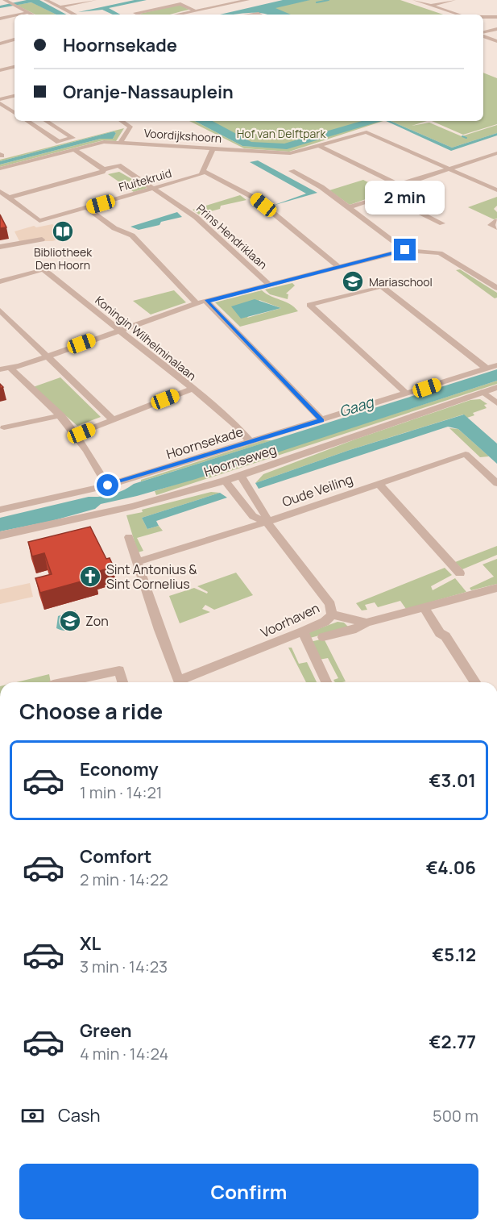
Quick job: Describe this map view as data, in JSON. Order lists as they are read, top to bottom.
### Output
{
  "streets": {
    "street": [
      "Voordijkshoorn",
      "Fluitekruid",
      "Prins Hendriklaan",
      "Koningin Wilhelminalaan",
      "Hoornsekade",
      "Hoornseweg",
      "Oude Veiling",
      "Voorhaven"
    ]
  },
  "crossings": [
    ["Fluitekruid", "Prins Hendriklaan"],
    ["Koningin Wilhelminalaan", "Hoornsekade"],
    ["Hoornseweg", "Voorhaven"],
    ["Oude Veiling", "Voorhaven"]
  ],
  "water": ["Gaag"],
  "parks": ["Hof van Delftpark"],
  "places": {
    "library": ["Bibliotheek Den Hoorn"],
    "school or university": ["Mariaschool", "Zon"],
    "church": ["Sint Antonius & Sint Cornelius"]
  },
  "page": {
    "banner": ["Hoornsekade", "Oranje-Nassauplein"],
    "bubble": "2 min",
    "heading": "Choose a ride",
    "list": [
      {
        "name": "Economy",
        "note": "1 min · 14:21",
        "value": "€3.01"
      },
      {
        "name": "Comfort",
        "note": "2 min · 14:22",
        "value": "€4.06"
      },
      {
        "name": "XL",
        "note": "3 min · 14:23",
        "value": "€5.12"
      },
      {
        "name": "Green",
        "note": "4 min · 14:24",
        "value": "€2.77"
      }
    ],
    "pay": ["Cash", "500 m"],
    "buttons": "Confirm"
  }
}
